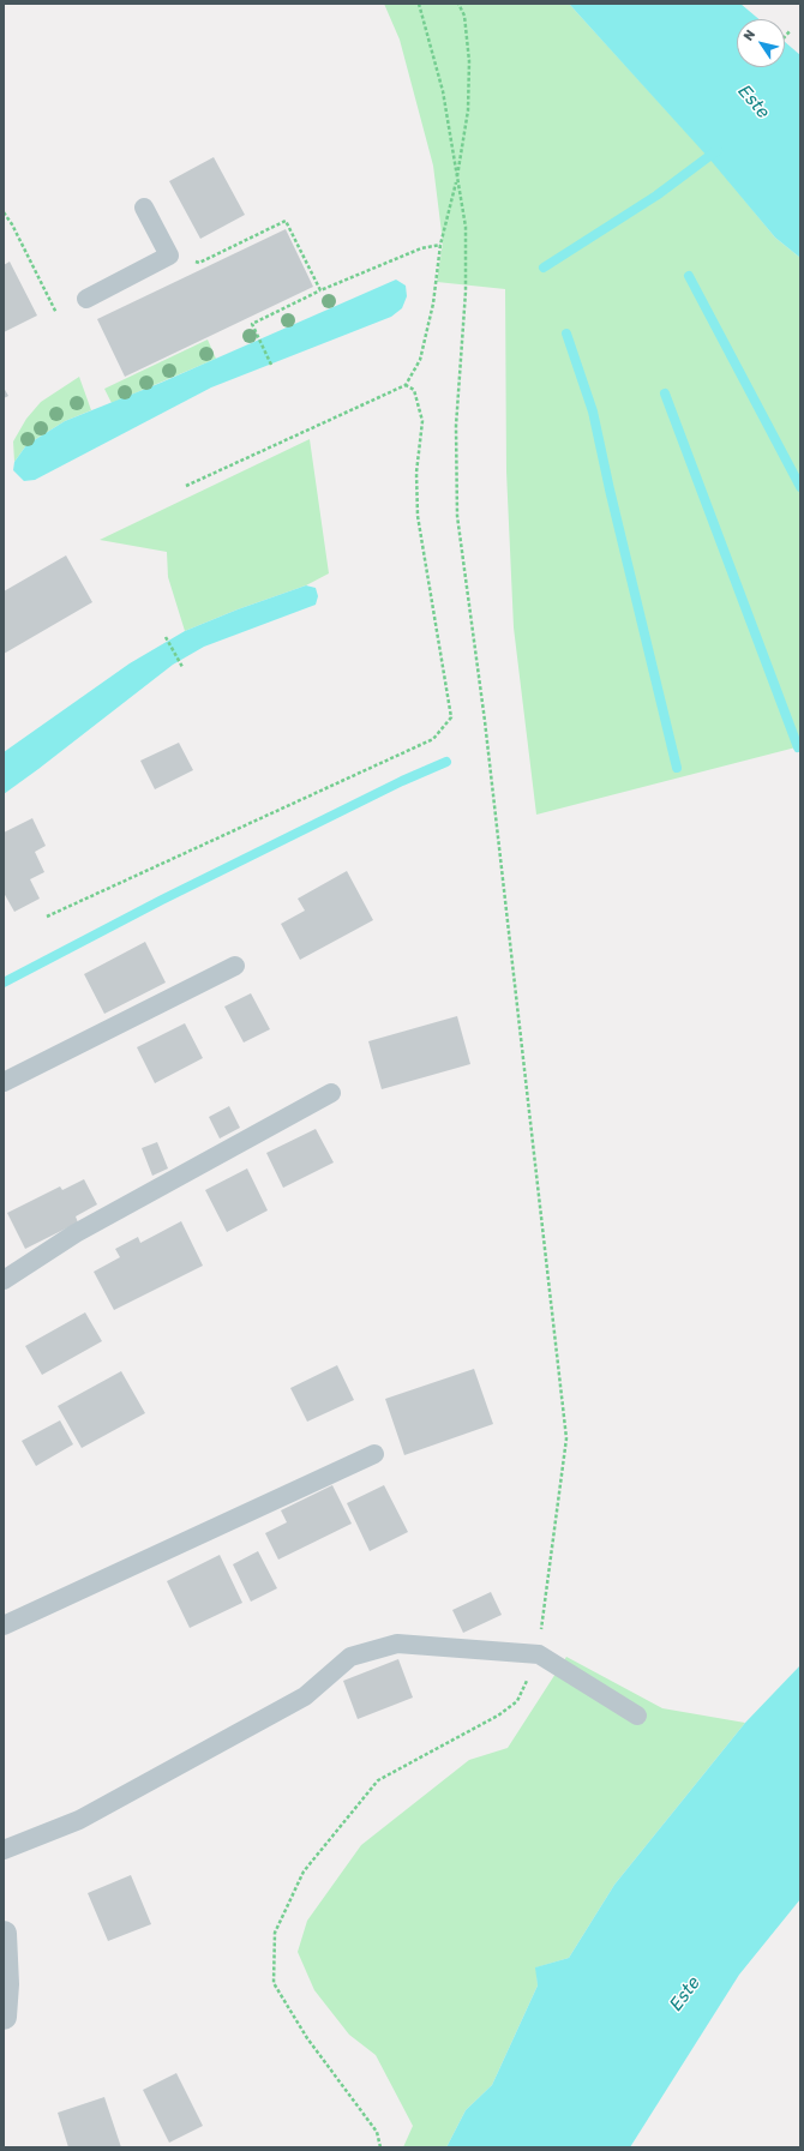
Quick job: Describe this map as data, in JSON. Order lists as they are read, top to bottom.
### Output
{
  "water": ["Este"],
  "north": "top left"
}
